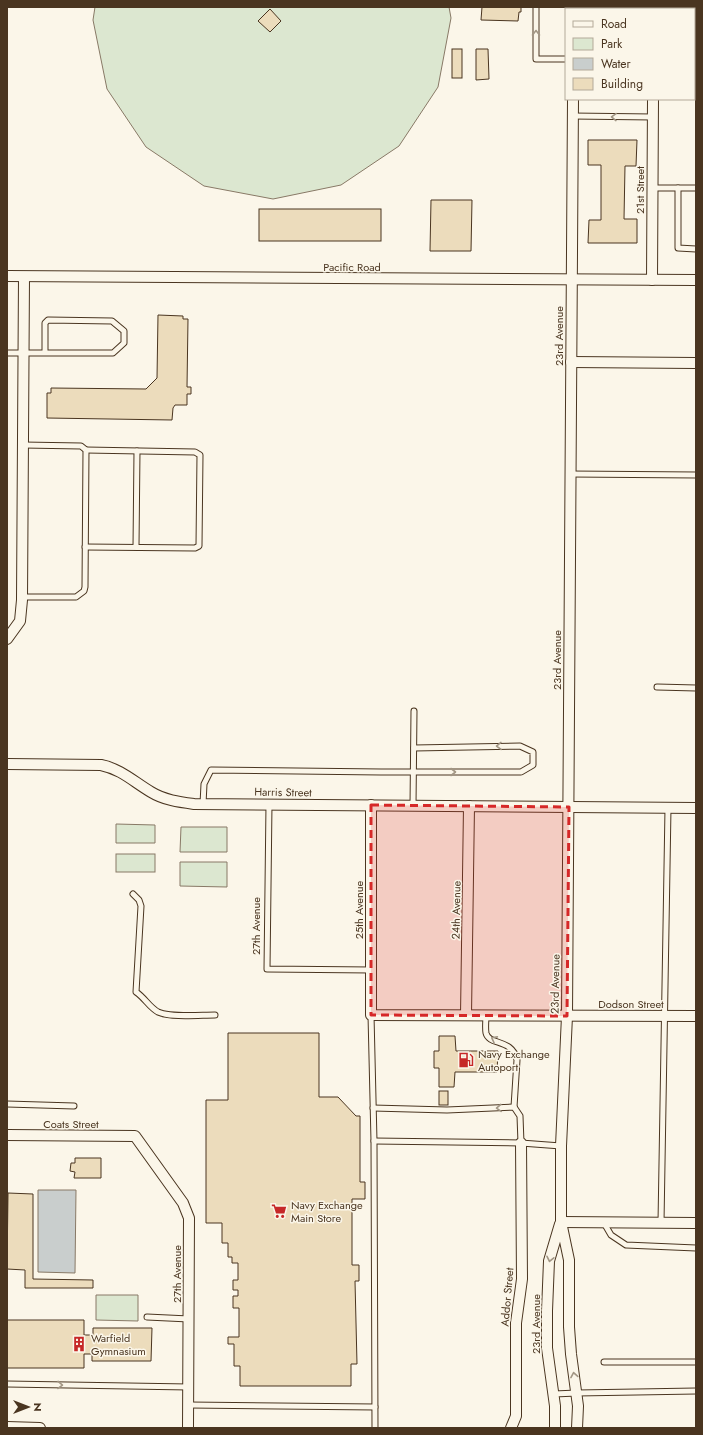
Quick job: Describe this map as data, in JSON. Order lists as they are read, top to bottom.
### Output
{
  "streets": {
    "street": [
      "21st Street",
      "Pacific Road",
      "23rd Avenue",
      "Harris Street",
      "25th Avenue",
      "24th Avenue",
      "27th Avenue",
      "Dodson Street",
      "Coats Street",
      "Addor Street"
    ]
  },
  "crossings": [
    ["21st Street", "Pacific Road"],
    ["Pacific Road", "23rd Avenue"],
    ["23rd Avenue", "Harris Street"],
    ["23rd Avenue", "Dodson Street"],
    ["Harris Street", "25th Avenue"],
    ["Harris Street", "24th Avenue"],
    ["Harris Street", "27th Avenue"],
    ["25th Avenue", "27th Avenue"],
    ["25th Avenue", "Dodson Street"],
    ["24th Avenue", "Dodson Street"],
    ["27th Avenue", "Coats Street"]
  ],
  "places": {
    "fuel station": ["Navy Exchange Autoport"],
    "supermarket": ["Navy Exchange Main Store"],
    "building": ["Warfield Gymnasium"]
  },
  "legend": [
    "Road",
    "Park",
    "Water",
    "Building"
  ],
  "north": "right"
}
